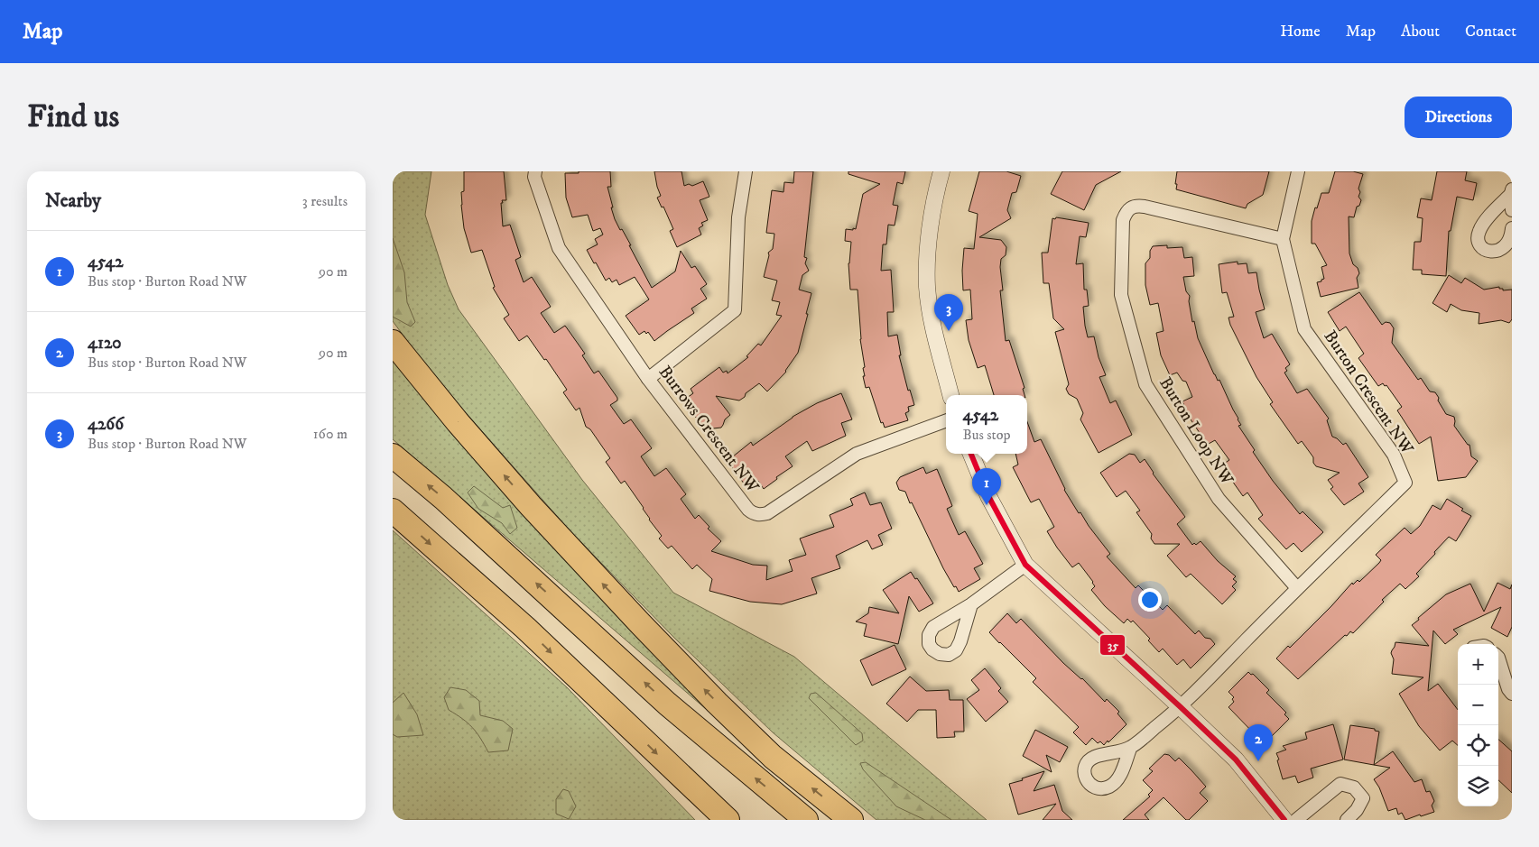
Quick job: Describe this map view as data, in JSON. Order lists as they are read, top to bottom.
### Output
{
  "streets": {
    "street": ["Burton Crescent NW", "Burrows Crescent NW", "Burton Loop NW"]
  },
  "crossings": [
    ["Burton Crescent NW", "Burton Loop NW"]
  ],
  "lines": ["transit line 35"],
  "page": {
    "header": "Map",
    "nav": [
      "Home",
      "Map",
      "About",
      "Contact"
    ],
    "buttons": "Directions",
    "title": "Find us",
    "heading": ["Nearby", "3 results"],
    "list": [
      {
        "mark": "1",
        "name": "4542",
        "note": "Bus stop · Burton Road NW",
        "value": "90 m"
      },
      {
        "mark": "2",
        "name": "4120",
        "note": "Bus stop · Burton Road NW",
        "value": "90 m"
      },
      {
        "mark": "3",
        "name": "4266",
        "note": "Bus stop · Burton Road NW",
        "value": "160 m"
      }
    ],
    "pins": ["3", "1", "2"],
    "popup": ["4542", "Bus stop"],
    "map_buttons": ["+", "−"]
  }
}
